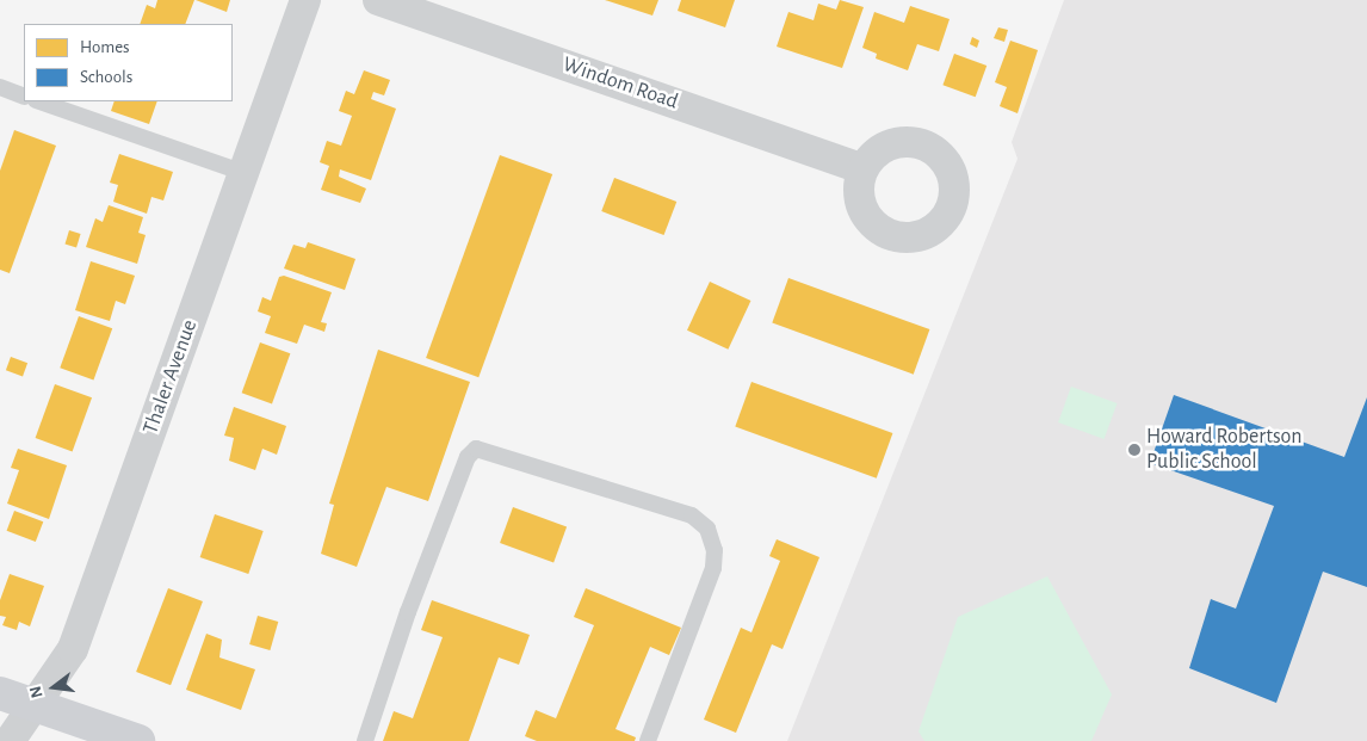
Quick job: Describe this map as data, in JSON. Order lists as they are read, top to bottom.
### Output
{
  "streets": {
    "street": ["Windom Road", "Thaler Avenue"]
  },
  "places": ["Howard Robertson Public School"],
  "legend": ["Homes", "Schools"],
  "north": "left"
}
